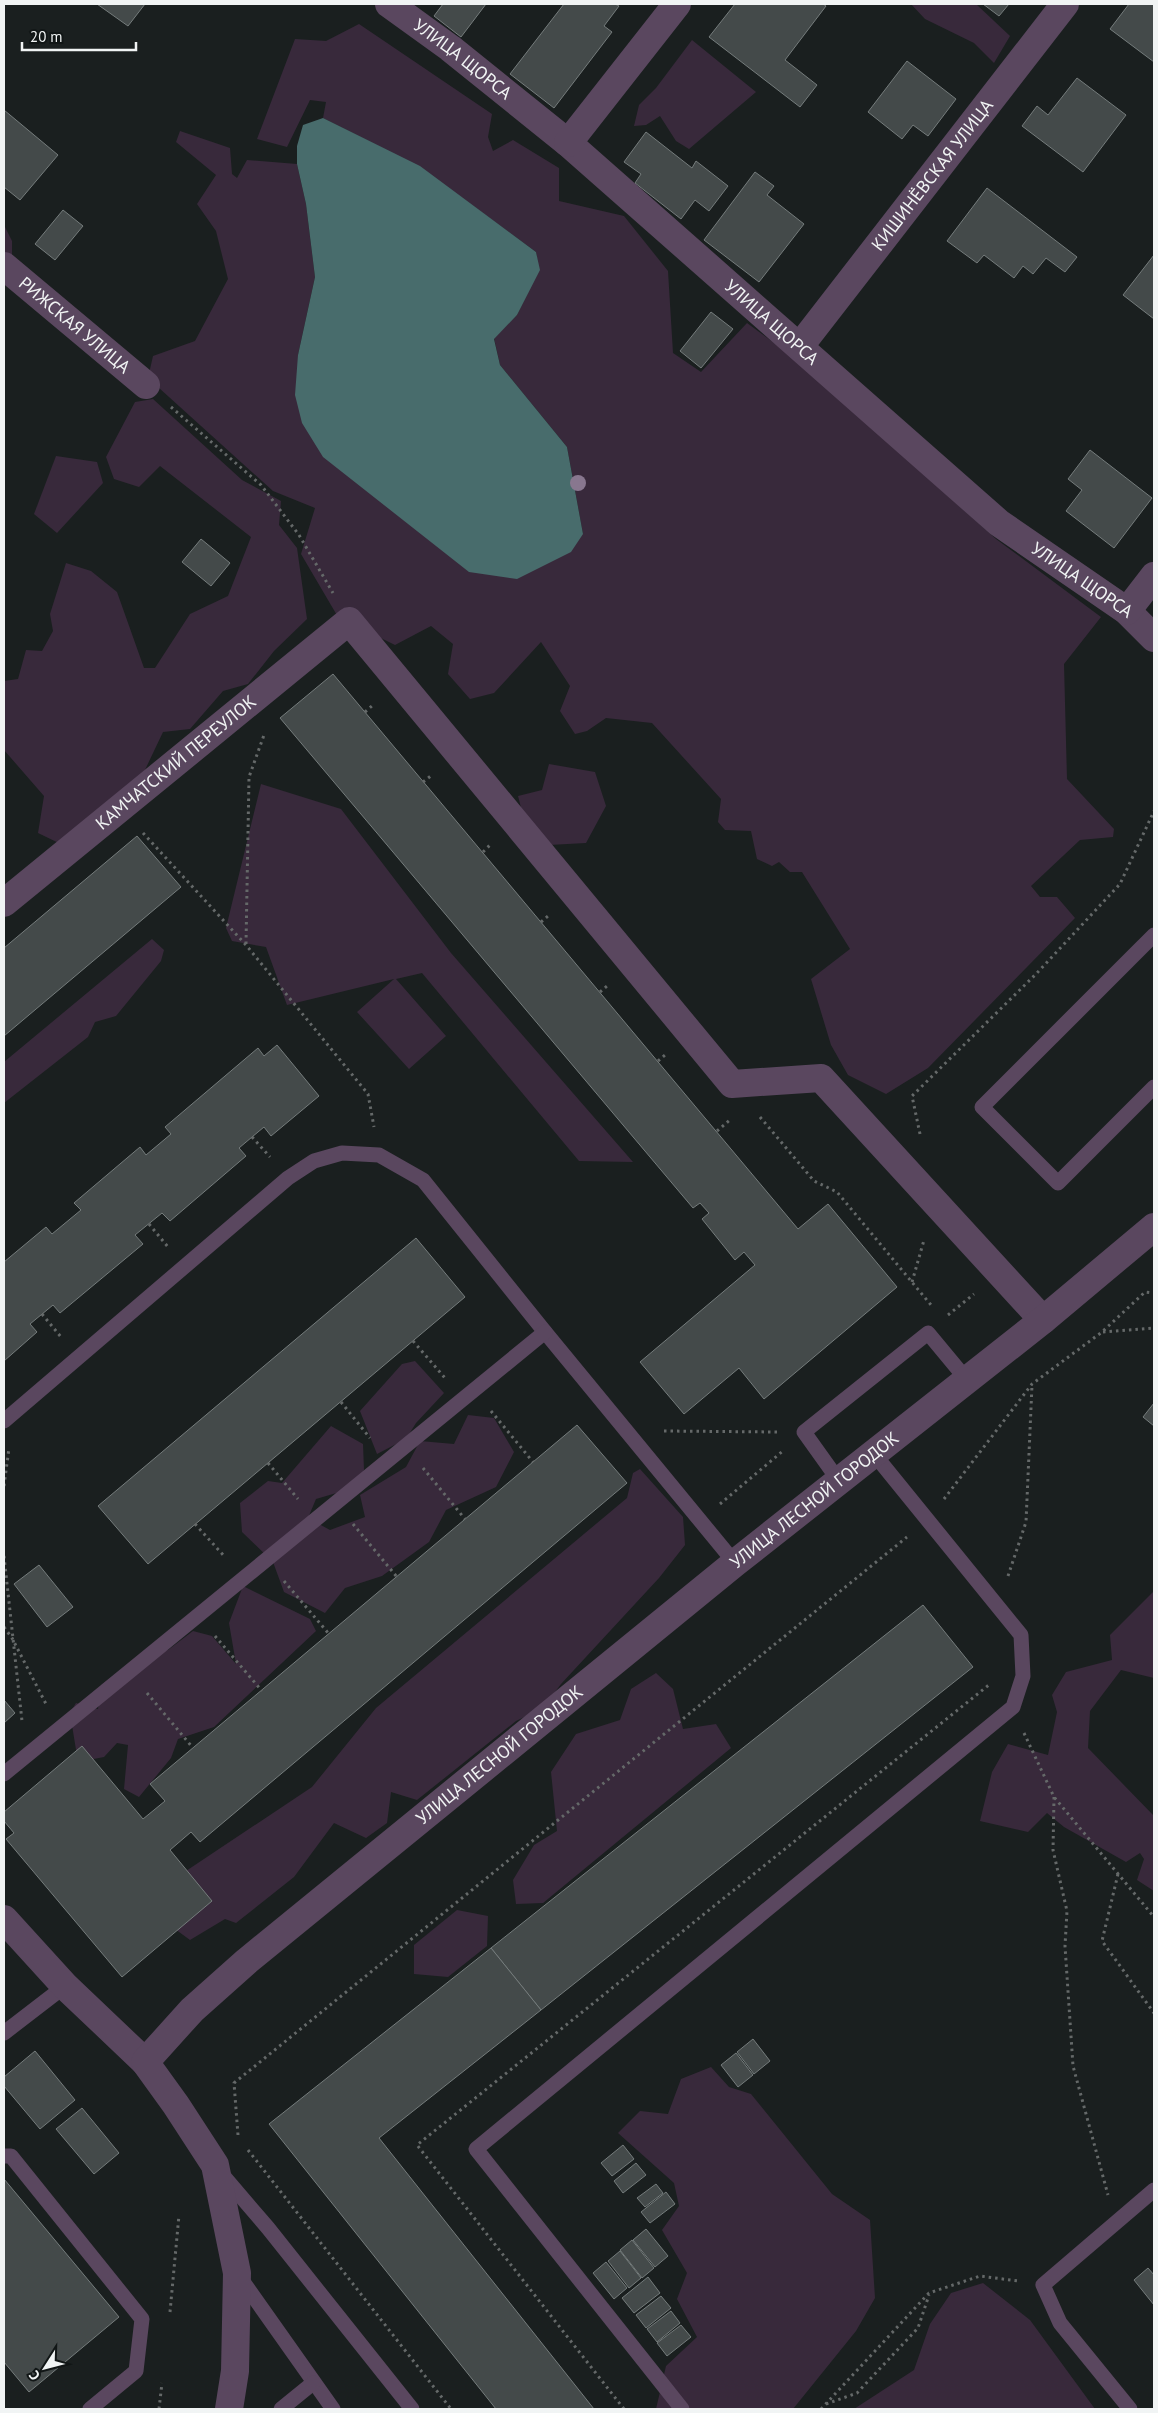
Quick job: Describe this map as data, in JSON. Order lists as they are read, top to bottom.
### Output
{
  "streets": {
    "street": [
      "УЛИЦА ЩОРСА",
      "КИШИНЁВСКАЯ УЛИЦА",
      "РИЖСКАЯ УЛИЦА",
      "КАМЧАТСКИЙ ПЕРЕУЛОК",
      "УЛИЦА ЛЕСНОЙ ГОРОДОК"
    ]
  },
  "crossings": [
    ["УЛИЦА ЩОРСА", "КИШИНЁВСКАЯ УЛИЦА"]
  ],
  "scale_bar": "20 m",
  "north": "bottom left"
}
